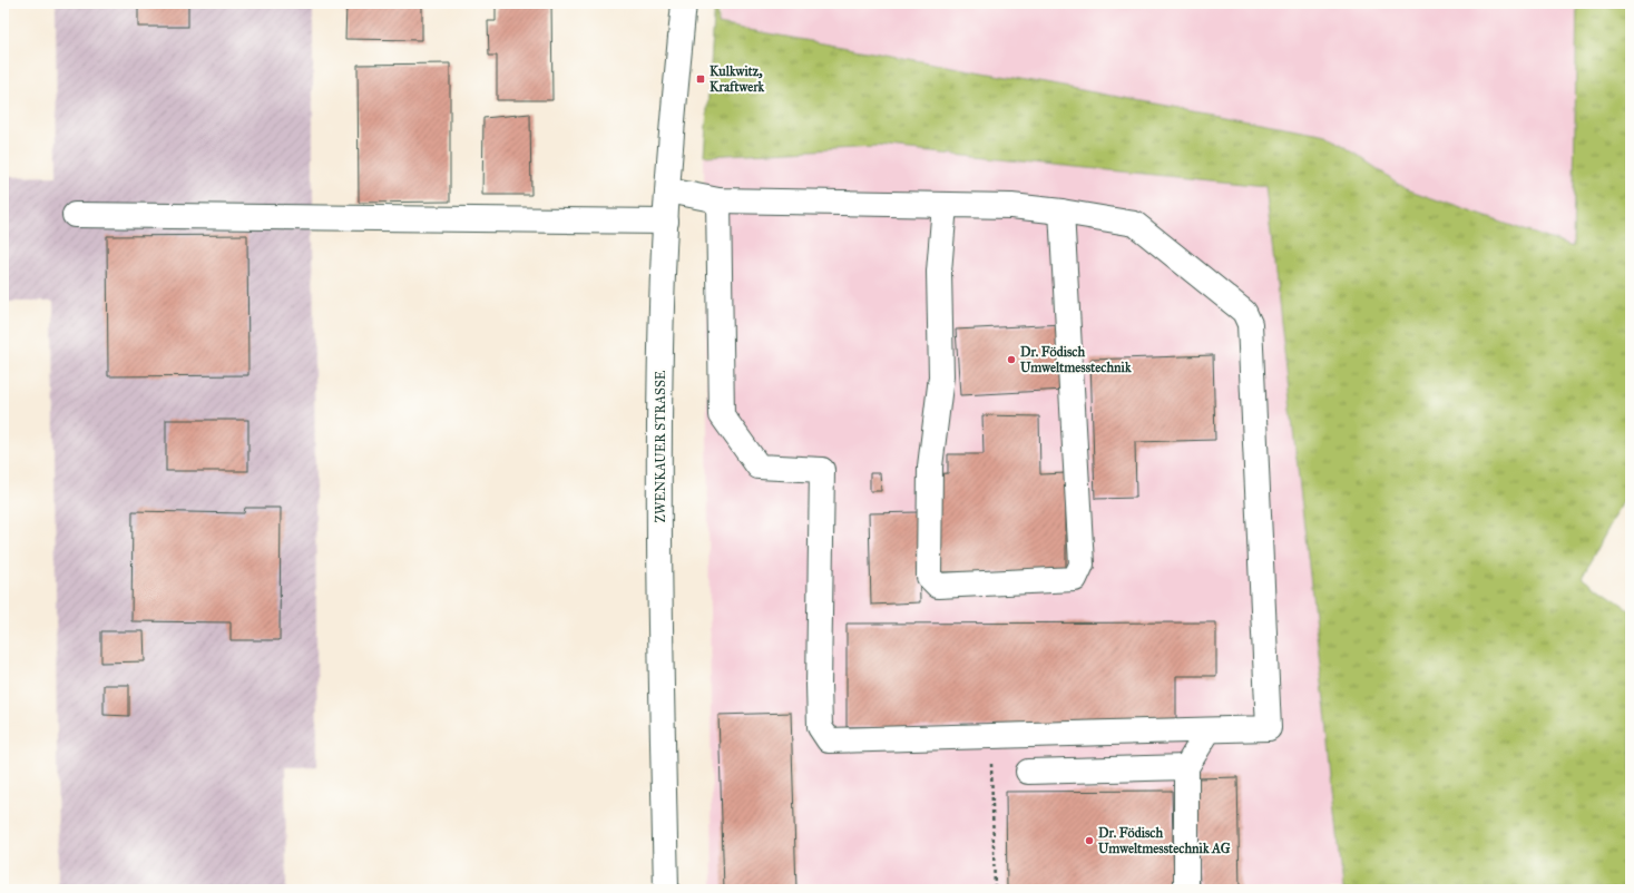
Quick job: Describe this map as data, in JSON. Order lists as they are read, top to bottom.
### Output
{
  "streets": {
    "main road": ["ZWENKAUER STRASSE"]
  },
  "places": {
    "transit": ["Kulkwitz, Kraftwerk"],
    "other": ["Dr. Födisch Umweltmesstechnik", "Dr. Födisch Umweltmesstechnik AG"]
  }
}
